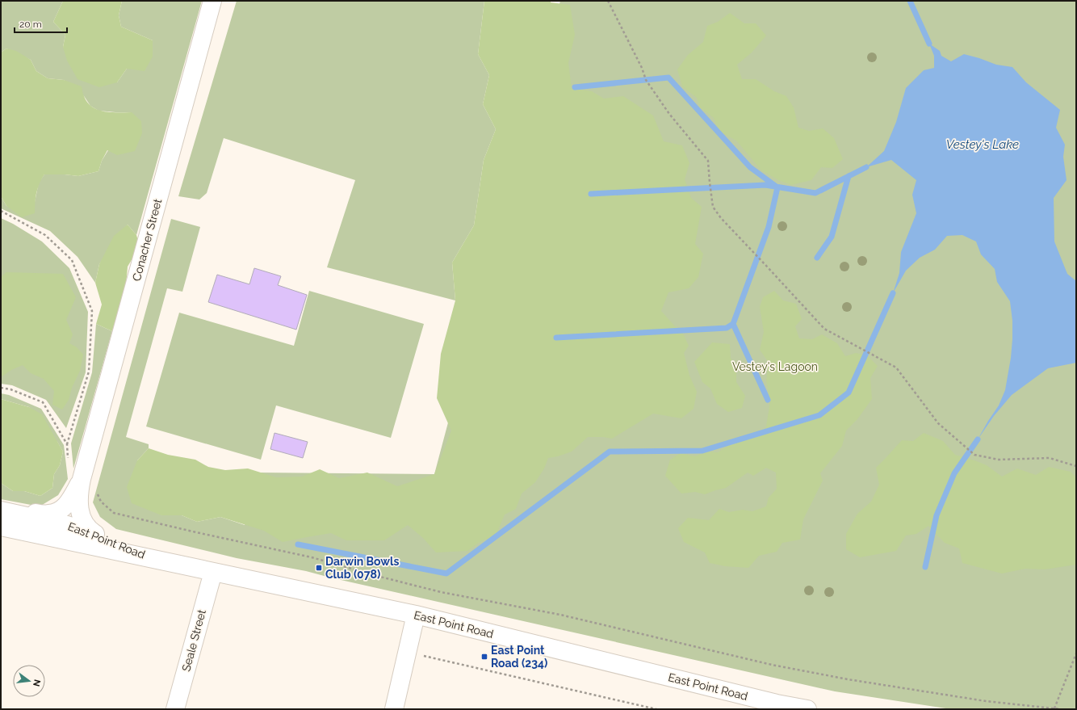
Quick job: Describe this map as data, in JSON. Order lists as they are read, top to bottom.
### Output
{
  "streets": {
    "street": ["Conacher Street", "East Point Road", "Seale Street"]
  },
  "crossings": [
    ["Conacher Street", "East Point Road"],
    ["East Point Road", "Seale Street"]
  ],
  "water": ["Vestey's Lake"],
  "parks": ["Vestey's Lagoon"],
  "places": {
    "transit": ["Darwin Bowls Club (078)", "East Point Road (234)"]
  },
  "scale_bar": "20 m",
  "north": "right"
}
